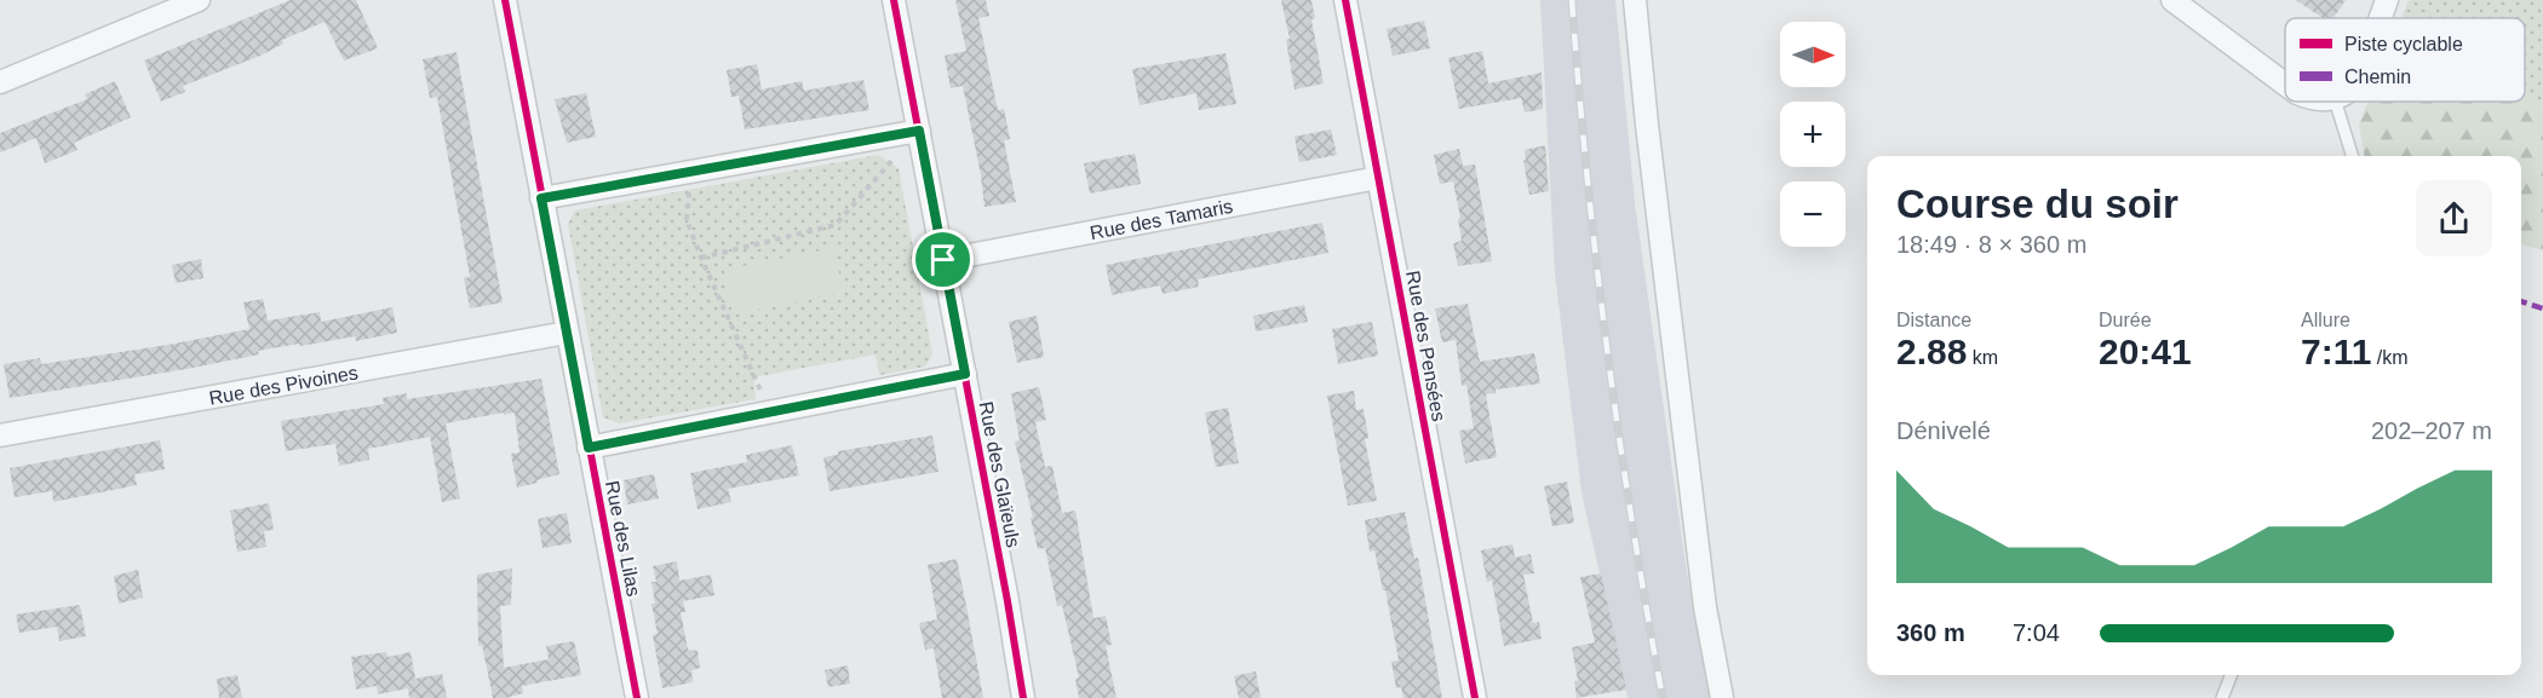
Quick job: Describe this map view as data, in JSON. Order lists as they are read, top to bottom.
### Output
{
  "streets": {
    "street": [
      "Rue des Tamaris",
      "Rue des Pensées",
      "Rue des Pivoines",
      "Rue des Glaïeuls",
      "Rue des Lilas"
    ]
  },
  "crossings": [
    ["Rue des Tamaris", "Rue des Pensées"],
    ["Rue des Tamaris", "Rue des Glaïeuls"],
    ["Rue des Pivoines", "Rue des Lilas"]
  ],
  "legend": ["Piste cyclable", "Chemin"],
  "north": "right",
  "page": {
    "map_buttons": ["+", "−"],
    "heading": ["Course du soir", "18:49 · 8 × 360 m"],
    "stats": [
      ["Distance", "2.88 km"],
      ["Durée", "20:41"],
      ["Allure", "7:11 /km"]
    ],
    "chart": ["Dénivelé", "202–207 m"],
    "list": [
      {
        "name": "360 m",
        "note": "7:04"
      }
    ]
  }
}
